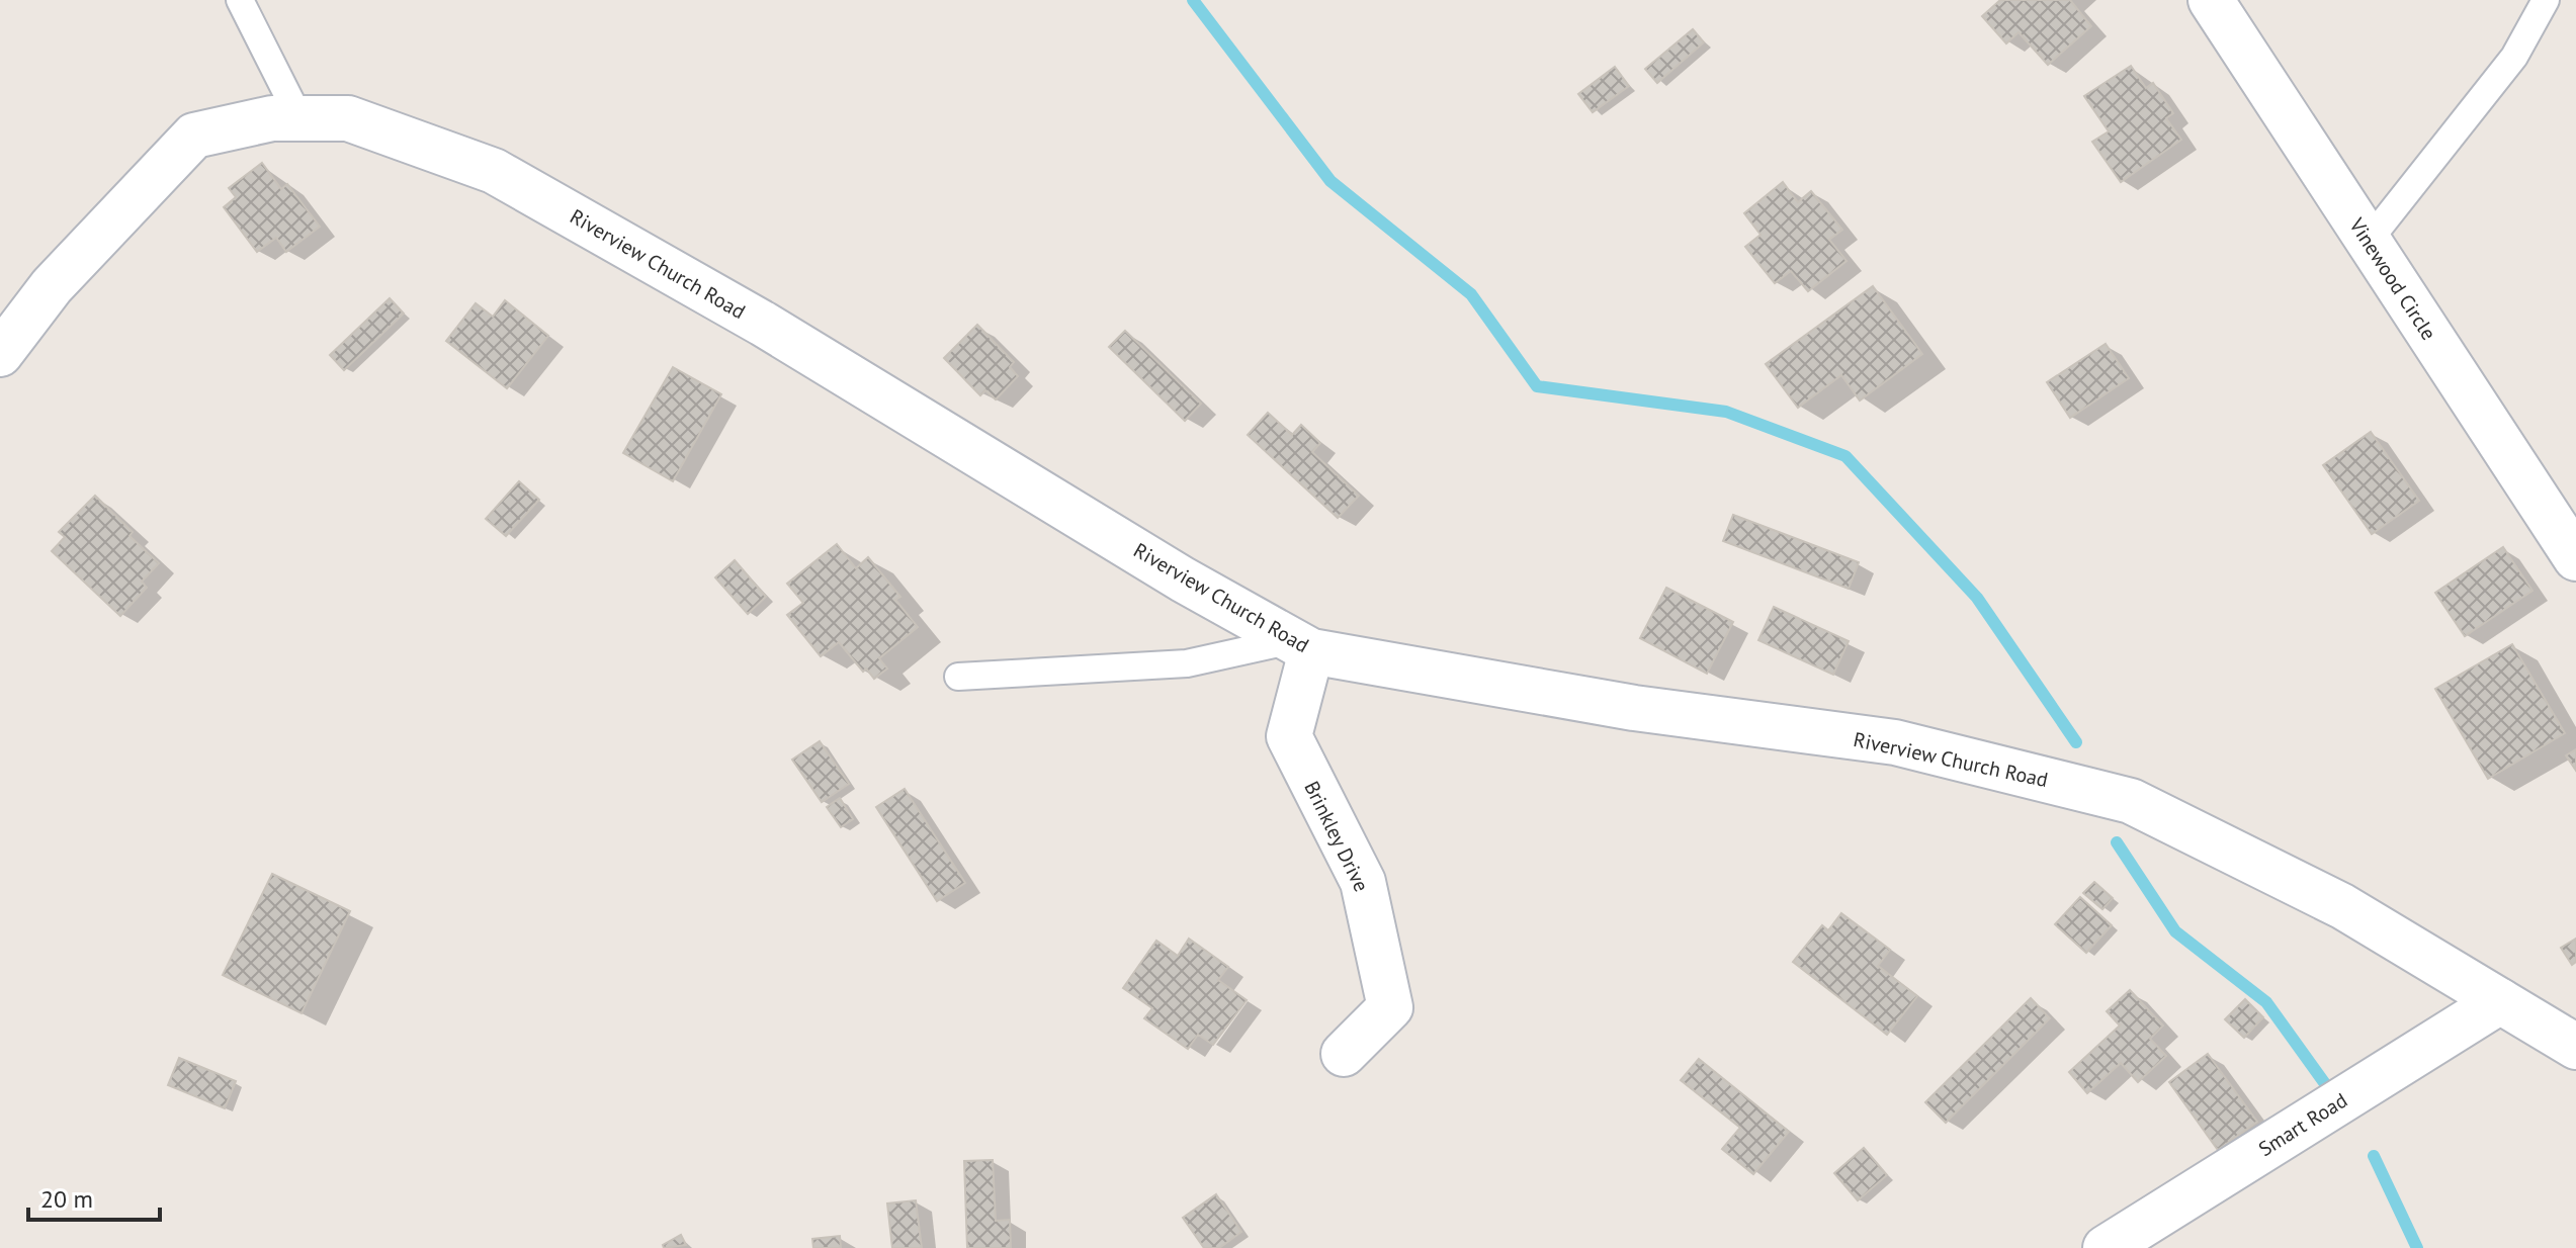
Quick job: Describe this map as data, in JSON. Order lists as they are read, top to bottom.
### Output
{
  "streets": {
    "street": [
      "Riverview Church Road",
      "Vinewood Circle",
      "Brinkley Drive",
      "Smart Road"
    ]
  },
  "crossings": [
    ["Riverview Church Road", "Brinkley Drive"],
    ["Riverview Church Road", "Smart Road"]
  ],
  "scale_bar": "20 m"
}
